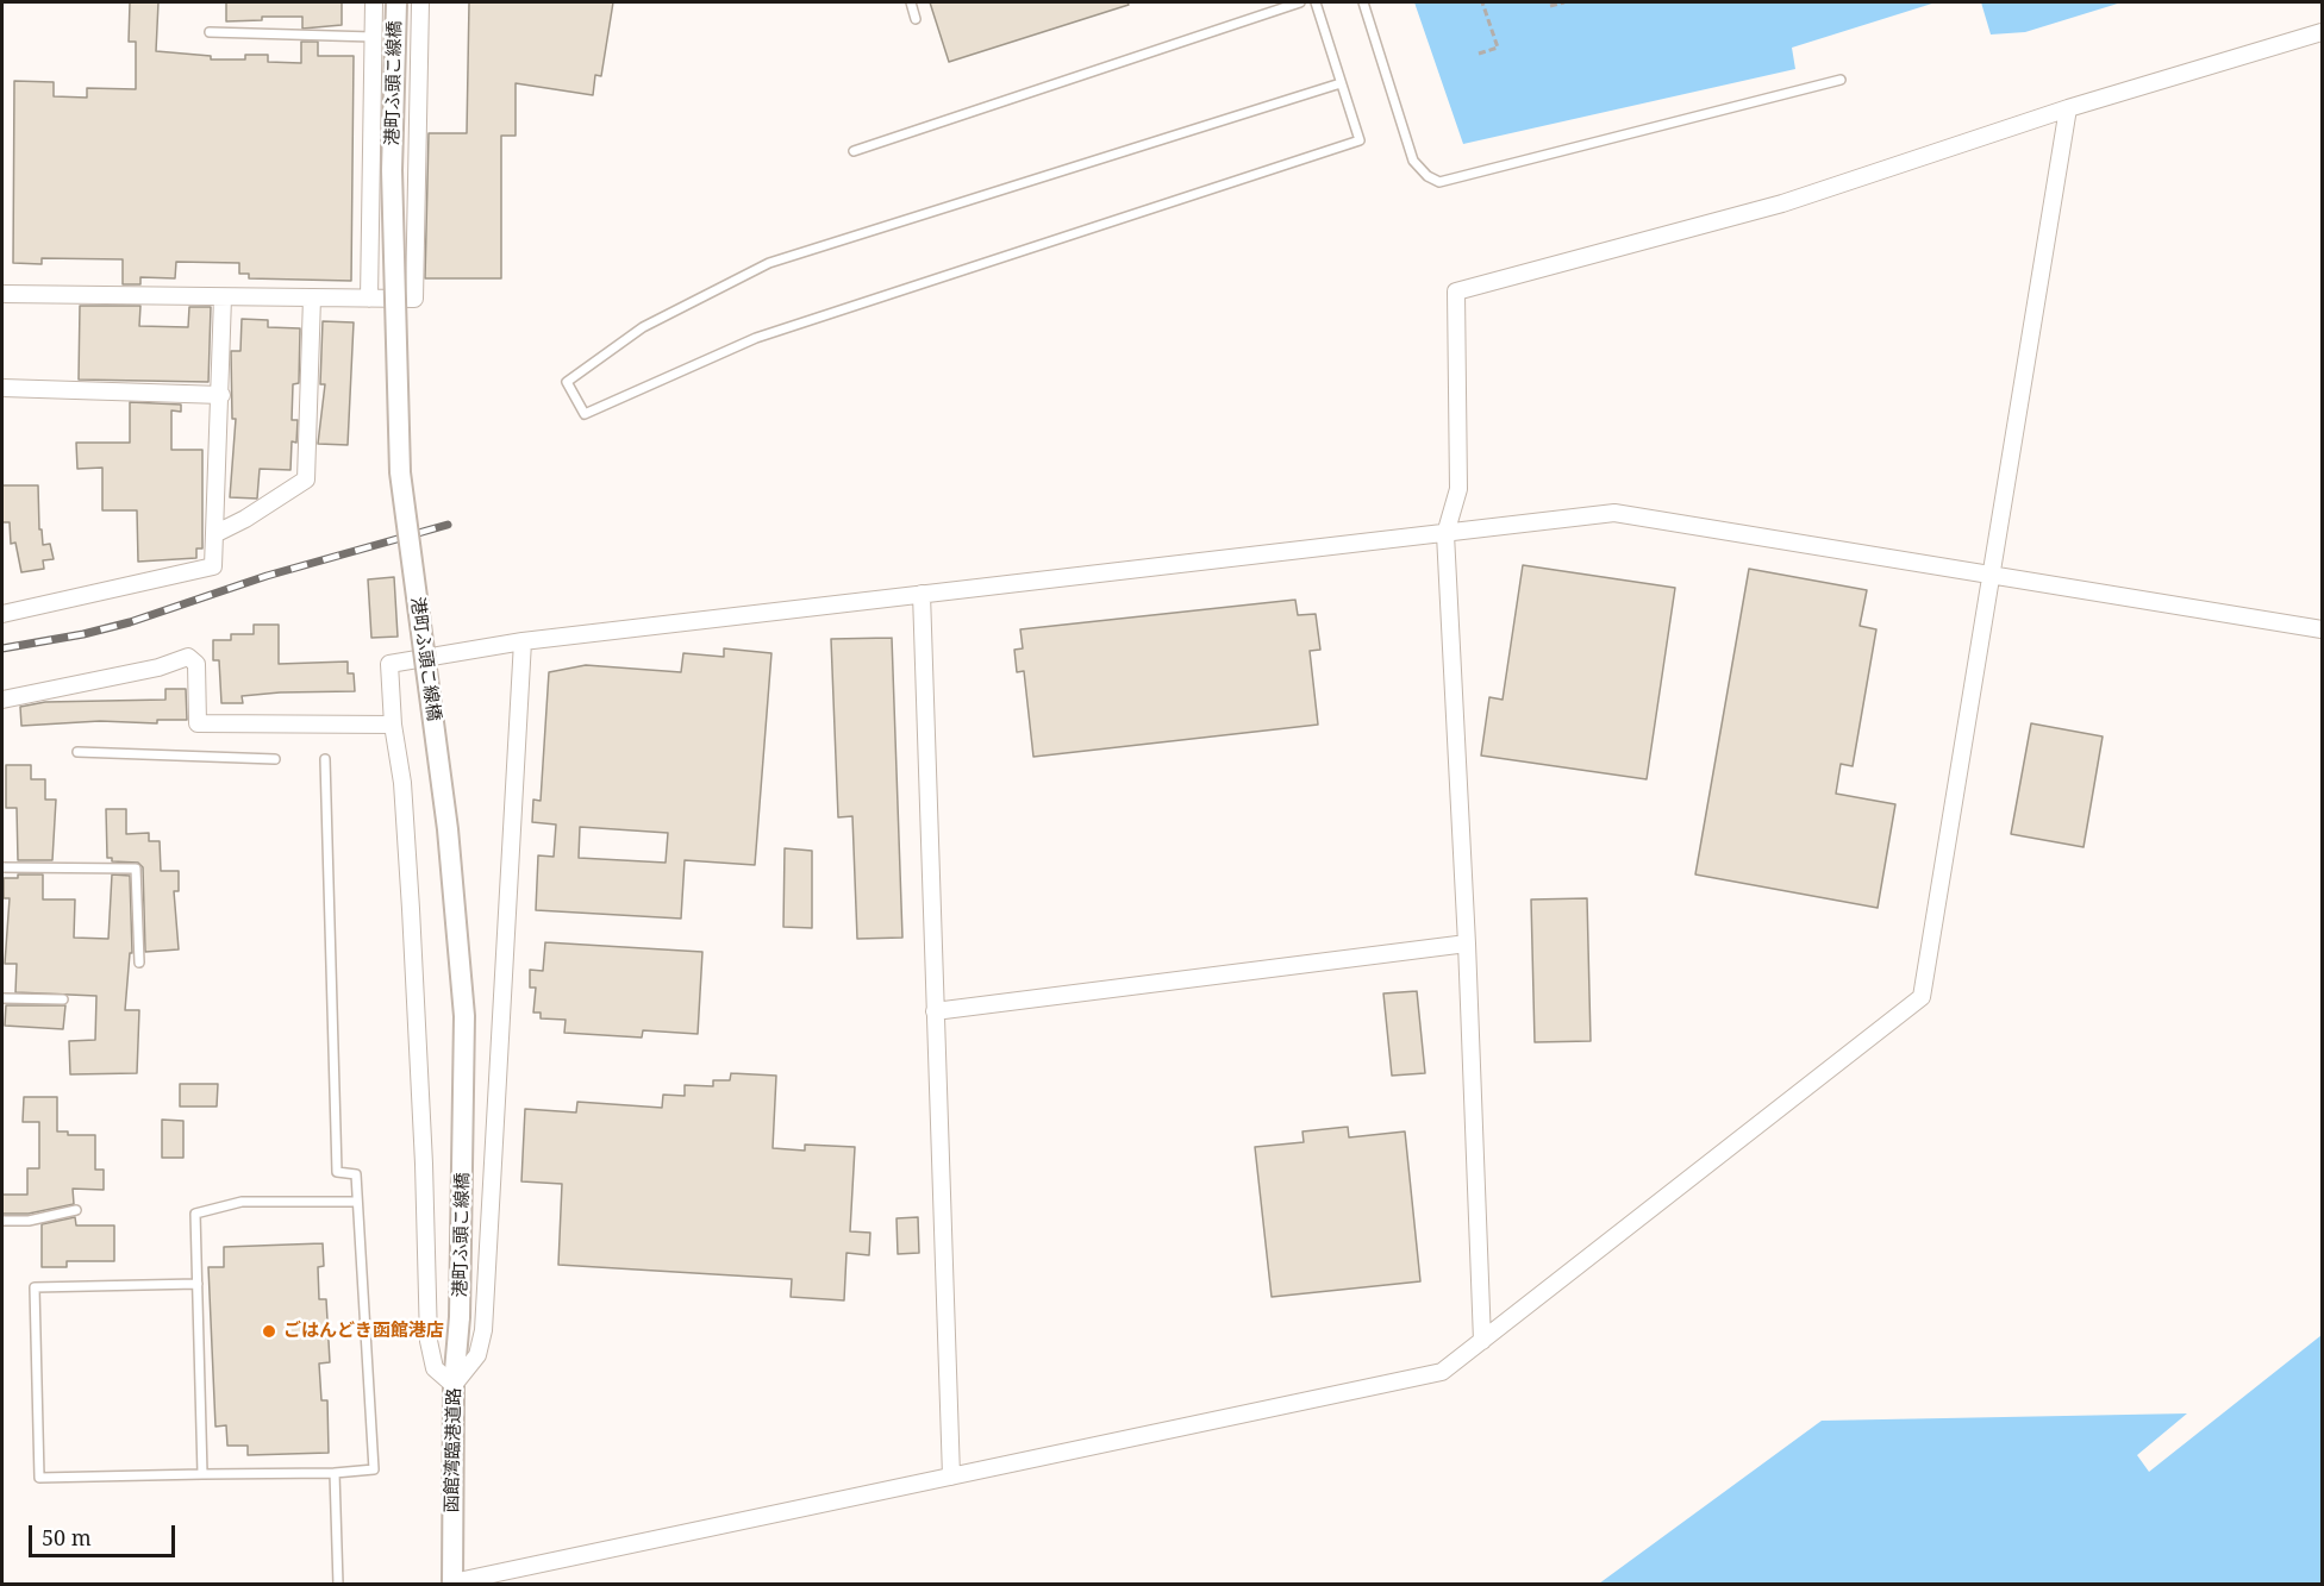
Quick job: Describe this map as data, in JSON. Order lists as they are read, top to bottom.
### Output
{
  "streets": {
    "street": ["港町ふ頭こ線橋", "函館湾臨港道路"]
  },
  "crossings": [
    ["港町ふ頭こ線橋", "函館湾臨港道路"]
  ],
  "places": ["ごはんどき函館港店"],
  "scale_bar": "50 m"
}
